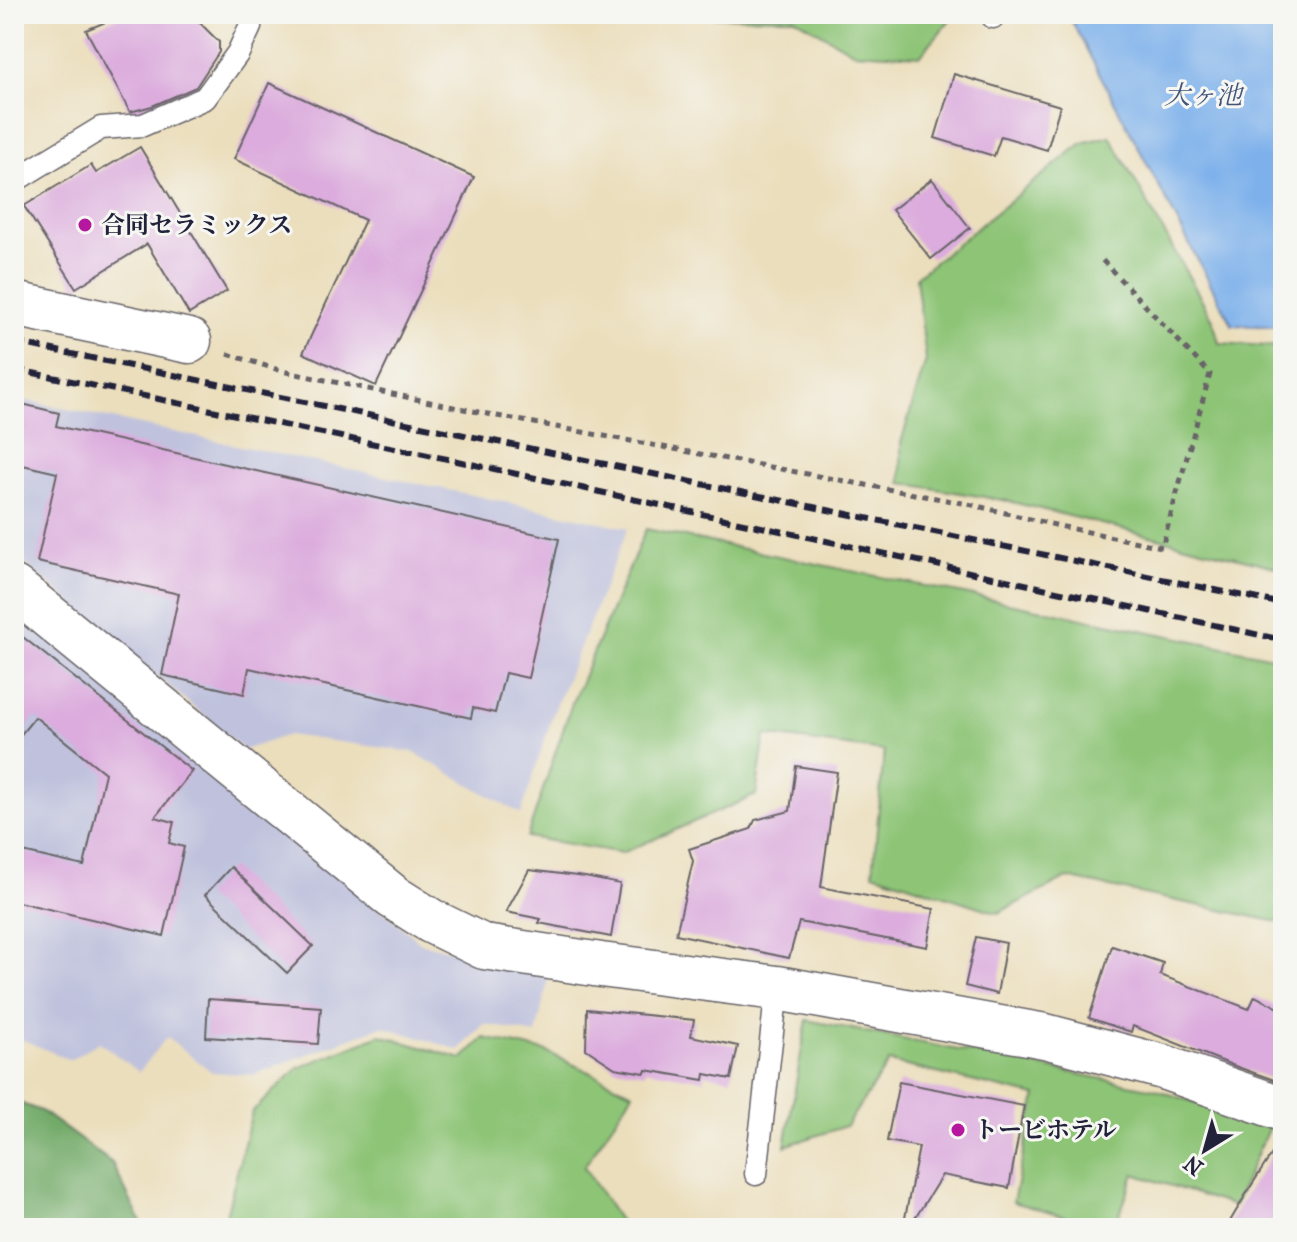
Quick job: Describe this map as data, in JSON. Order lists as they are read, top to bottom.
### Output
{
  "water": ["大ヶ池"],
  "places": ["合同セラミックス", "トービホテル"],
  "north": "bottom left"
}
